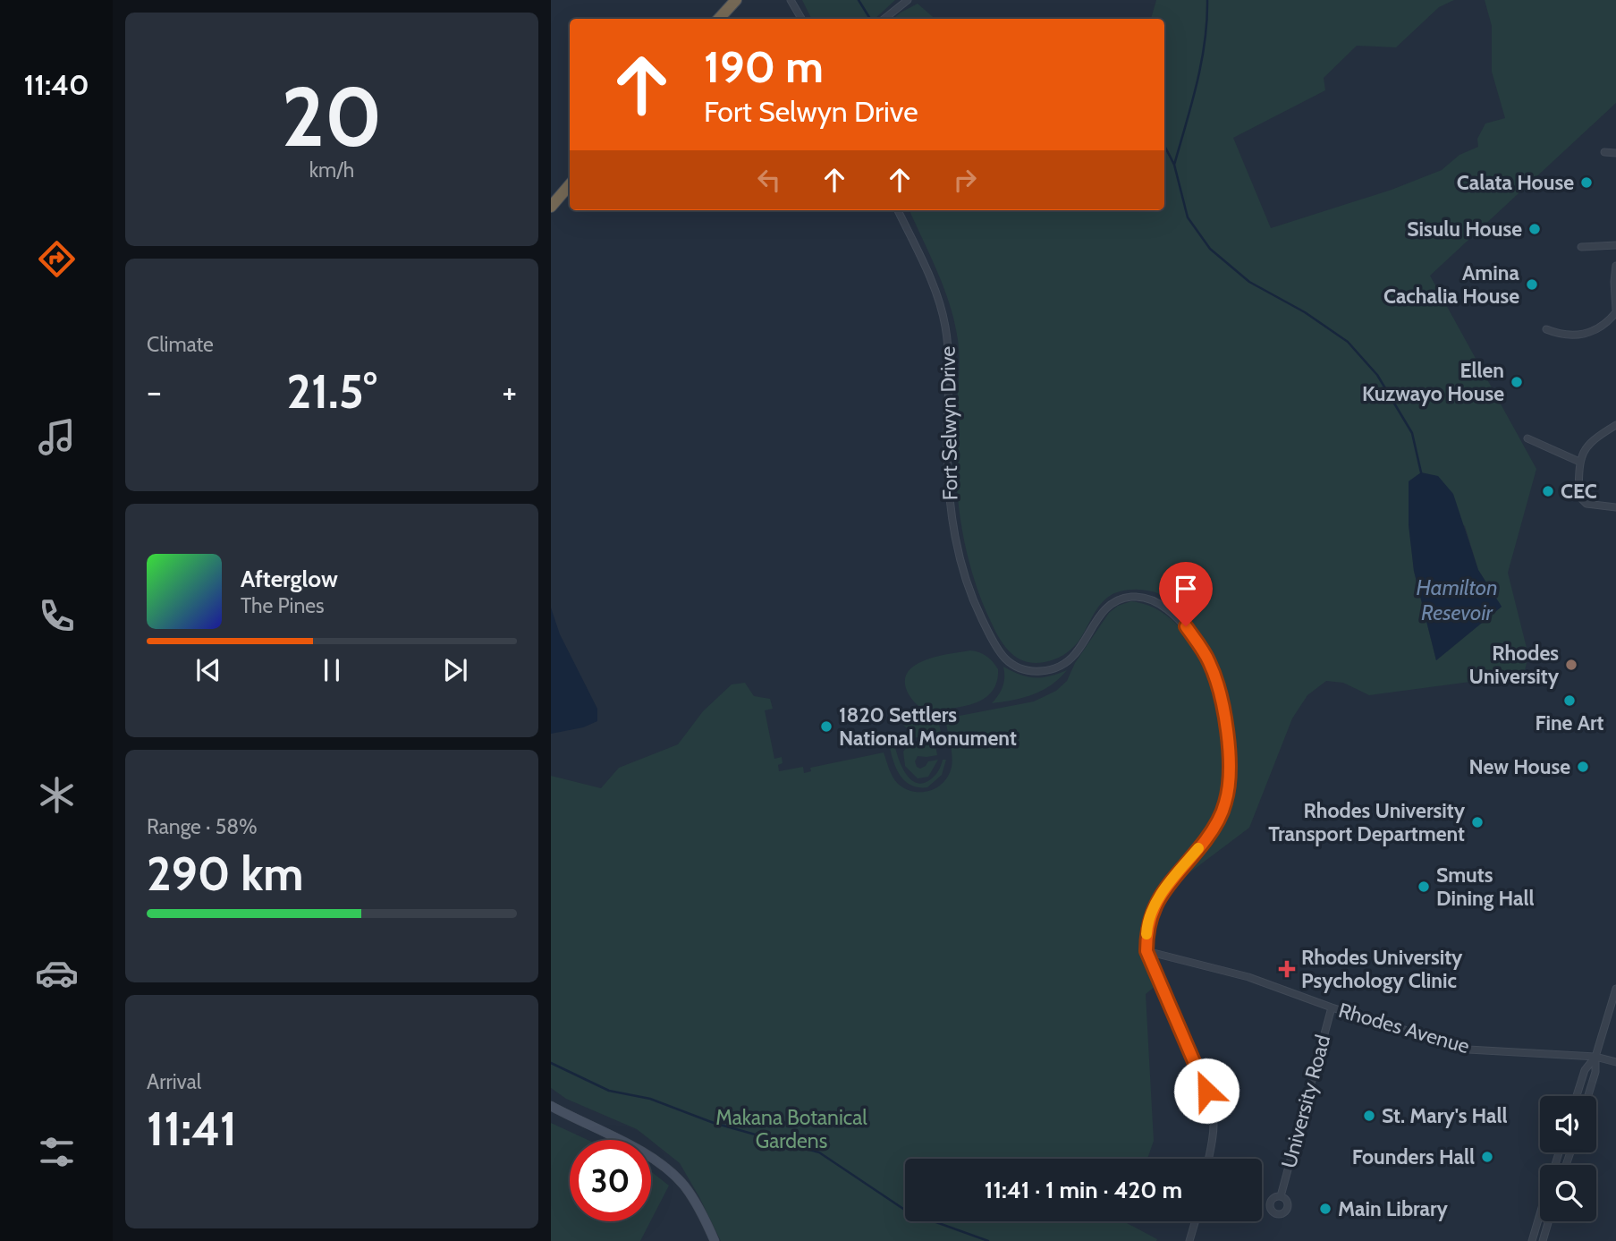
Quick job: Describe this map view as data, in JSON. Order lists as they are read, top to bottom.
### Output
{
  "streets": {
    "street": ["Fort Selwyn Drive", "Rhodes Avenue", "University Road"]
  },
  "crossings": [
    ["Fort Selwyn Drive", "Rhodes Avenue"],
    ["Rhodes Avenue", "University Road"]
  ],
  "water": ["Hamilton Resevoir"],
  "parks": ["Makana Botanical Gardens"],
  "places": {
    "other": [
      "Calata House",
      "Sisulu House",
      "Amina Cachalia House",
      "Ellen Kuzwayo House",
      "CEC",
      "Rhodes University",
      "Fine Art",
      "1820 Settlers National Monument",
      "New House",
      "Rhodes University Transport Department",
      "Smuts Dining Hall",
      "St. Mary's Hall",
      "Founders Hall",
      "Main Library"
    ],
    "health": ["Rhodes University Psychology Clinic"]
  },
  "page": {
    "tabs": "11:40",
    "tile": [
      ["20", "km/h"],
      "Climate",
      ["Range · 58%", "290 km"],
      ["Arrival", "11:41"]
    ],
    "turn": ["190 m", "Fort Selwyn Drive"],
    "heat": ["−", "21.5°", "+"],
    "song": ["Afterglow", "The Pines"],
    "limit": "30",
    "trip": "11:41 · 1 min · 420 m"
  }
}
